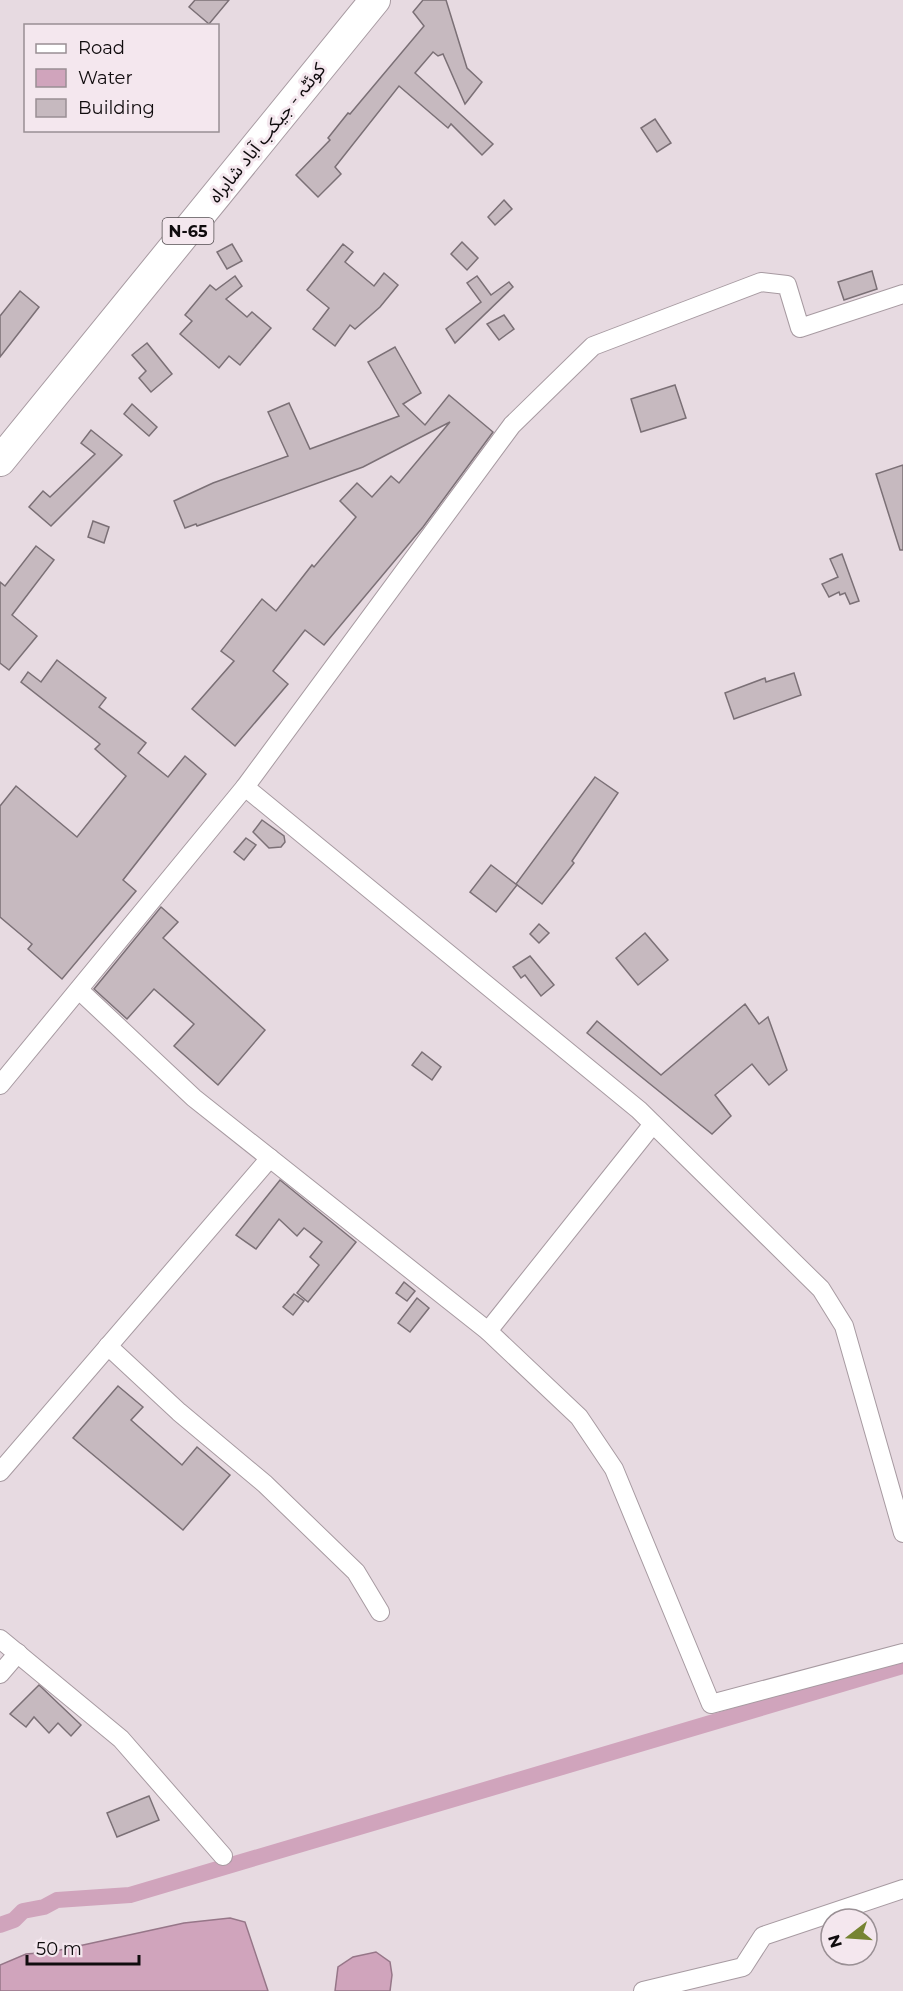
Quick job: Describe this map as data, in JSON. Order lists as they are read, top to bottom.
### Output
{
  "streets": {
    "highway": ["کوئٹہ - جیکب آباد شاہراہ", "N-65"]
  },
  "legend": ["Road", "Water", "Building"],
  "scale_bar": "50 m",
  "north": "left"
}
